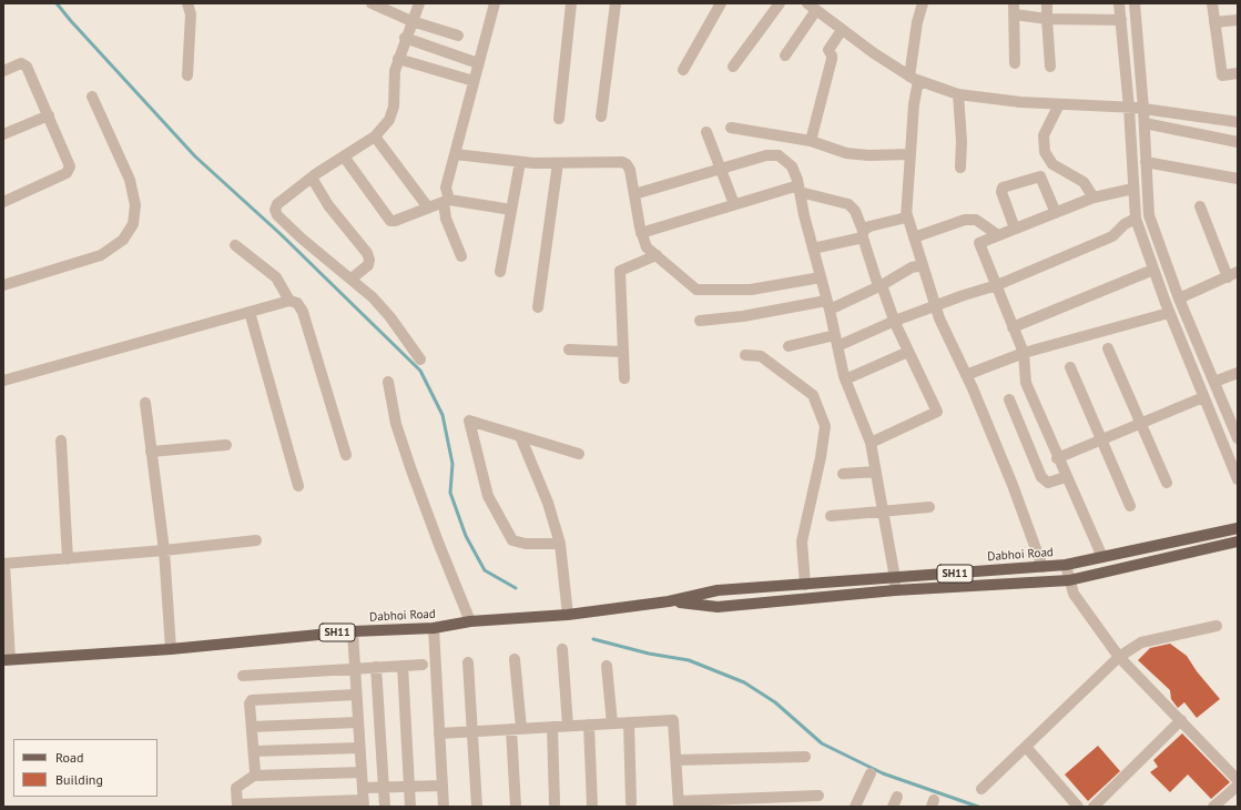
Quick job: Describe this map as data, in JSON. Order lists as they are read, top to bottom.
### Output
{
  "streets": {
    "main road": ["Dabhoi Road", "SH11"]
  },
  "legend": ["Road", "Building"]
}
